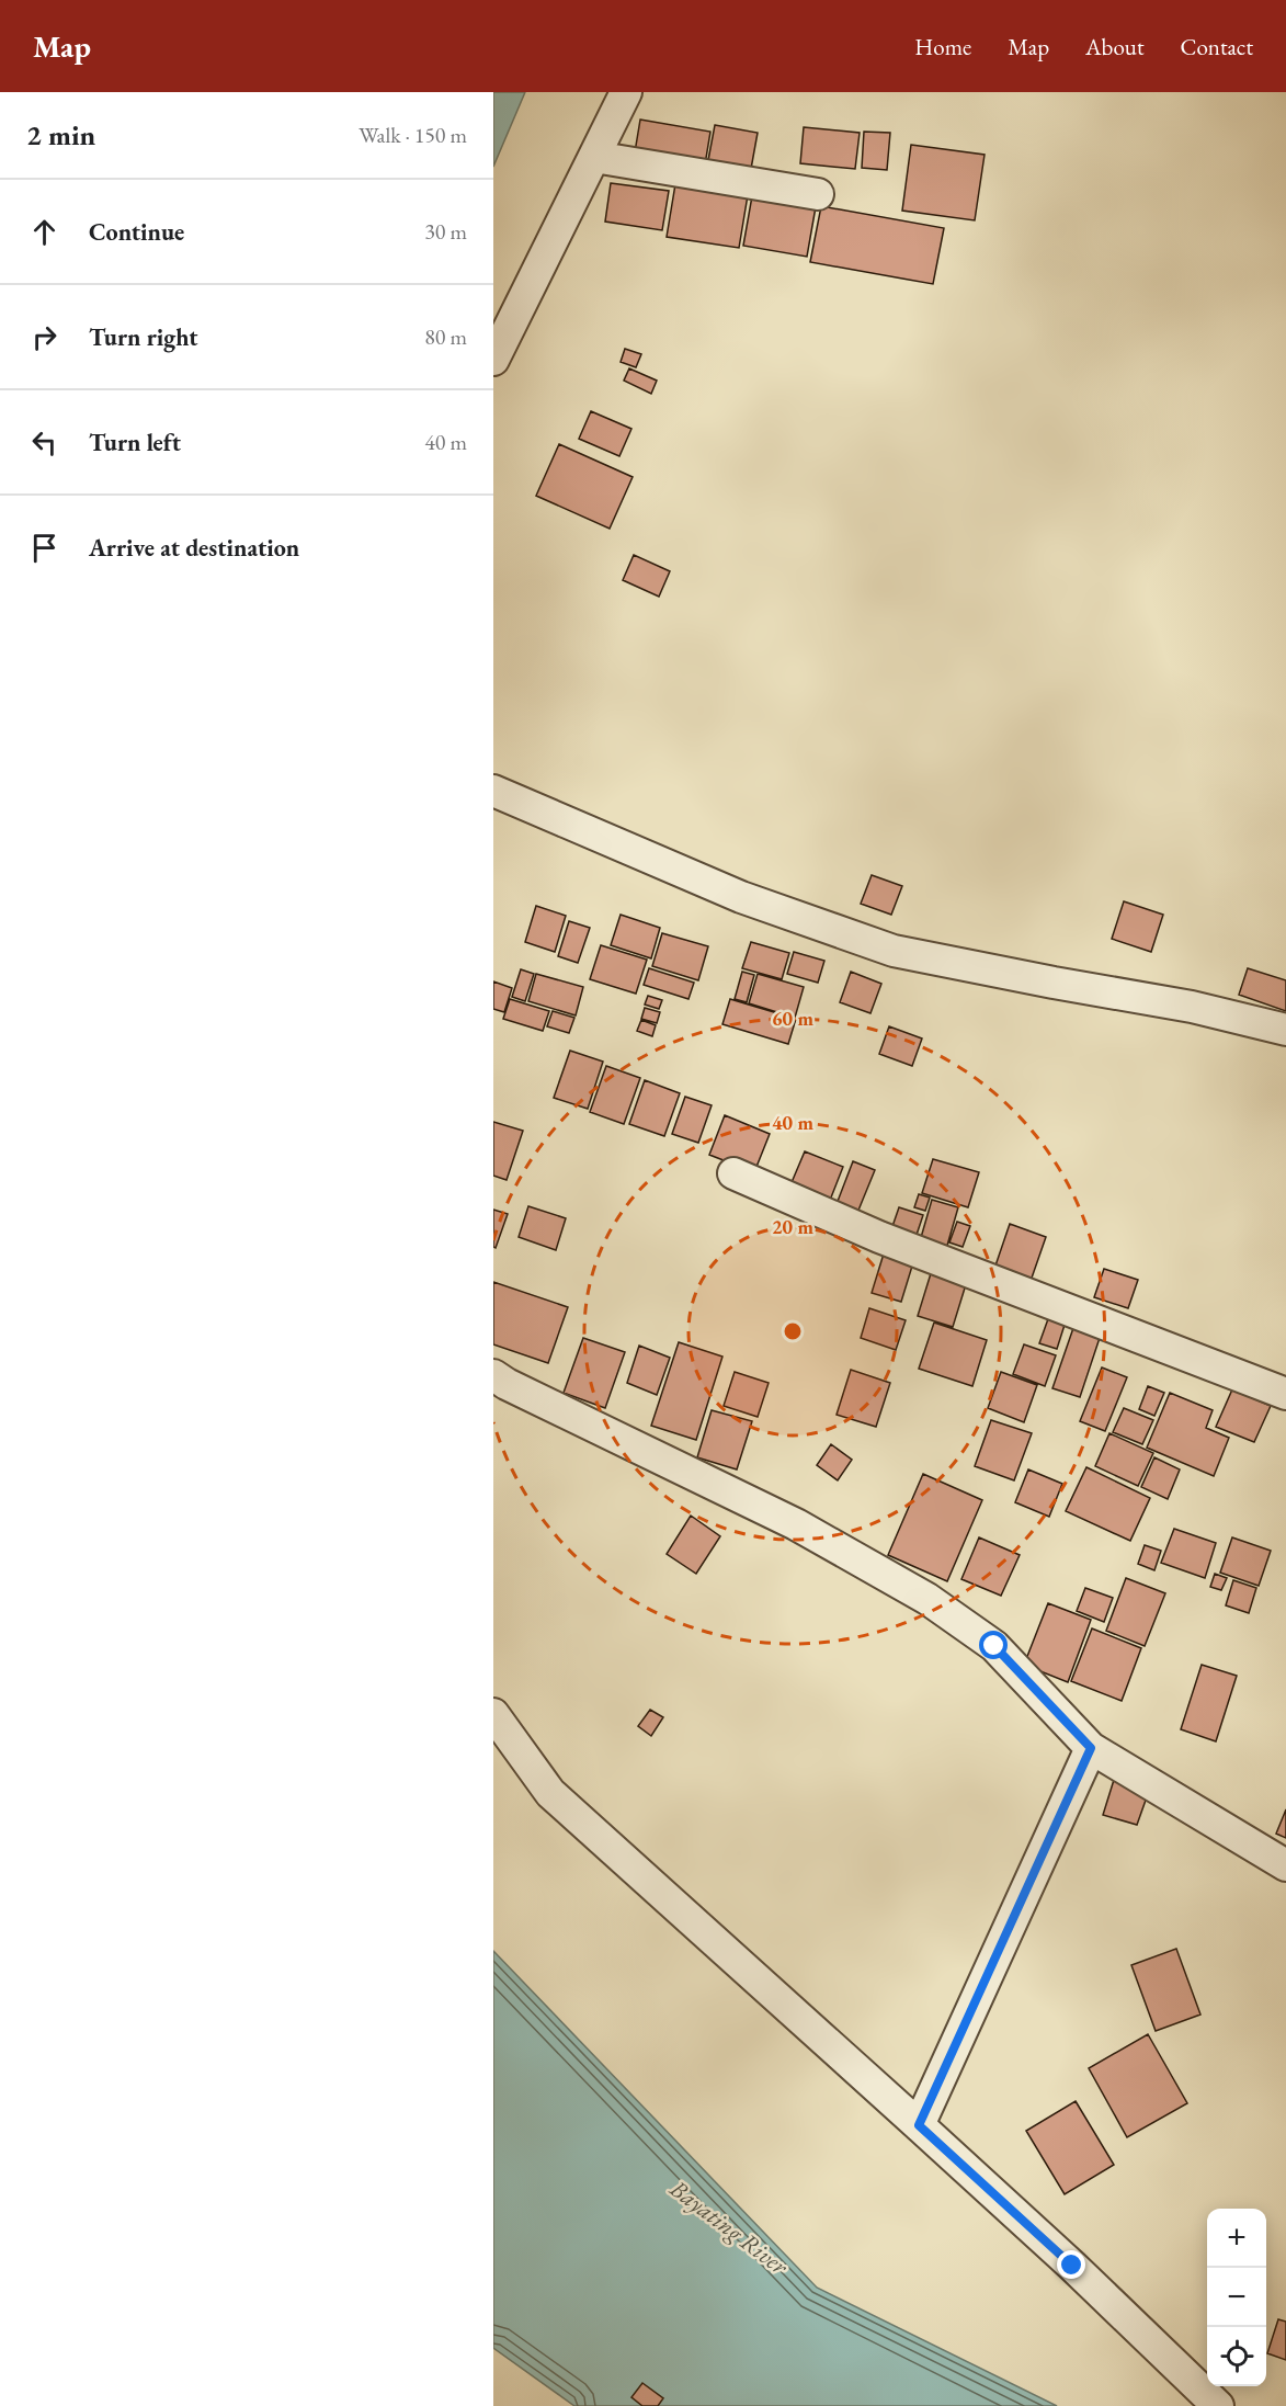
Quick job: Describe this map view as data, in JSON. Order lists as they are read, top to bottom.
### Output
{
  "water": ["Bayating River"],
  "page": {
    "header": "Map",
    "nav": [
      "Home",
      "Map",
      "About",
      "Contact"
    ],
    "heading": ["2 min", "Walk · 150 m"],
    "list": [
      ["Continue", "30 m"],
      ["Turn right", "80 m"],
      ["Turn left", "40 m"],
      "Arrive at destination"
    ],
    "map_buttons": ["+", "−"]
  },
  "rings": ["60 m", "40 m", "20 m"]
}
